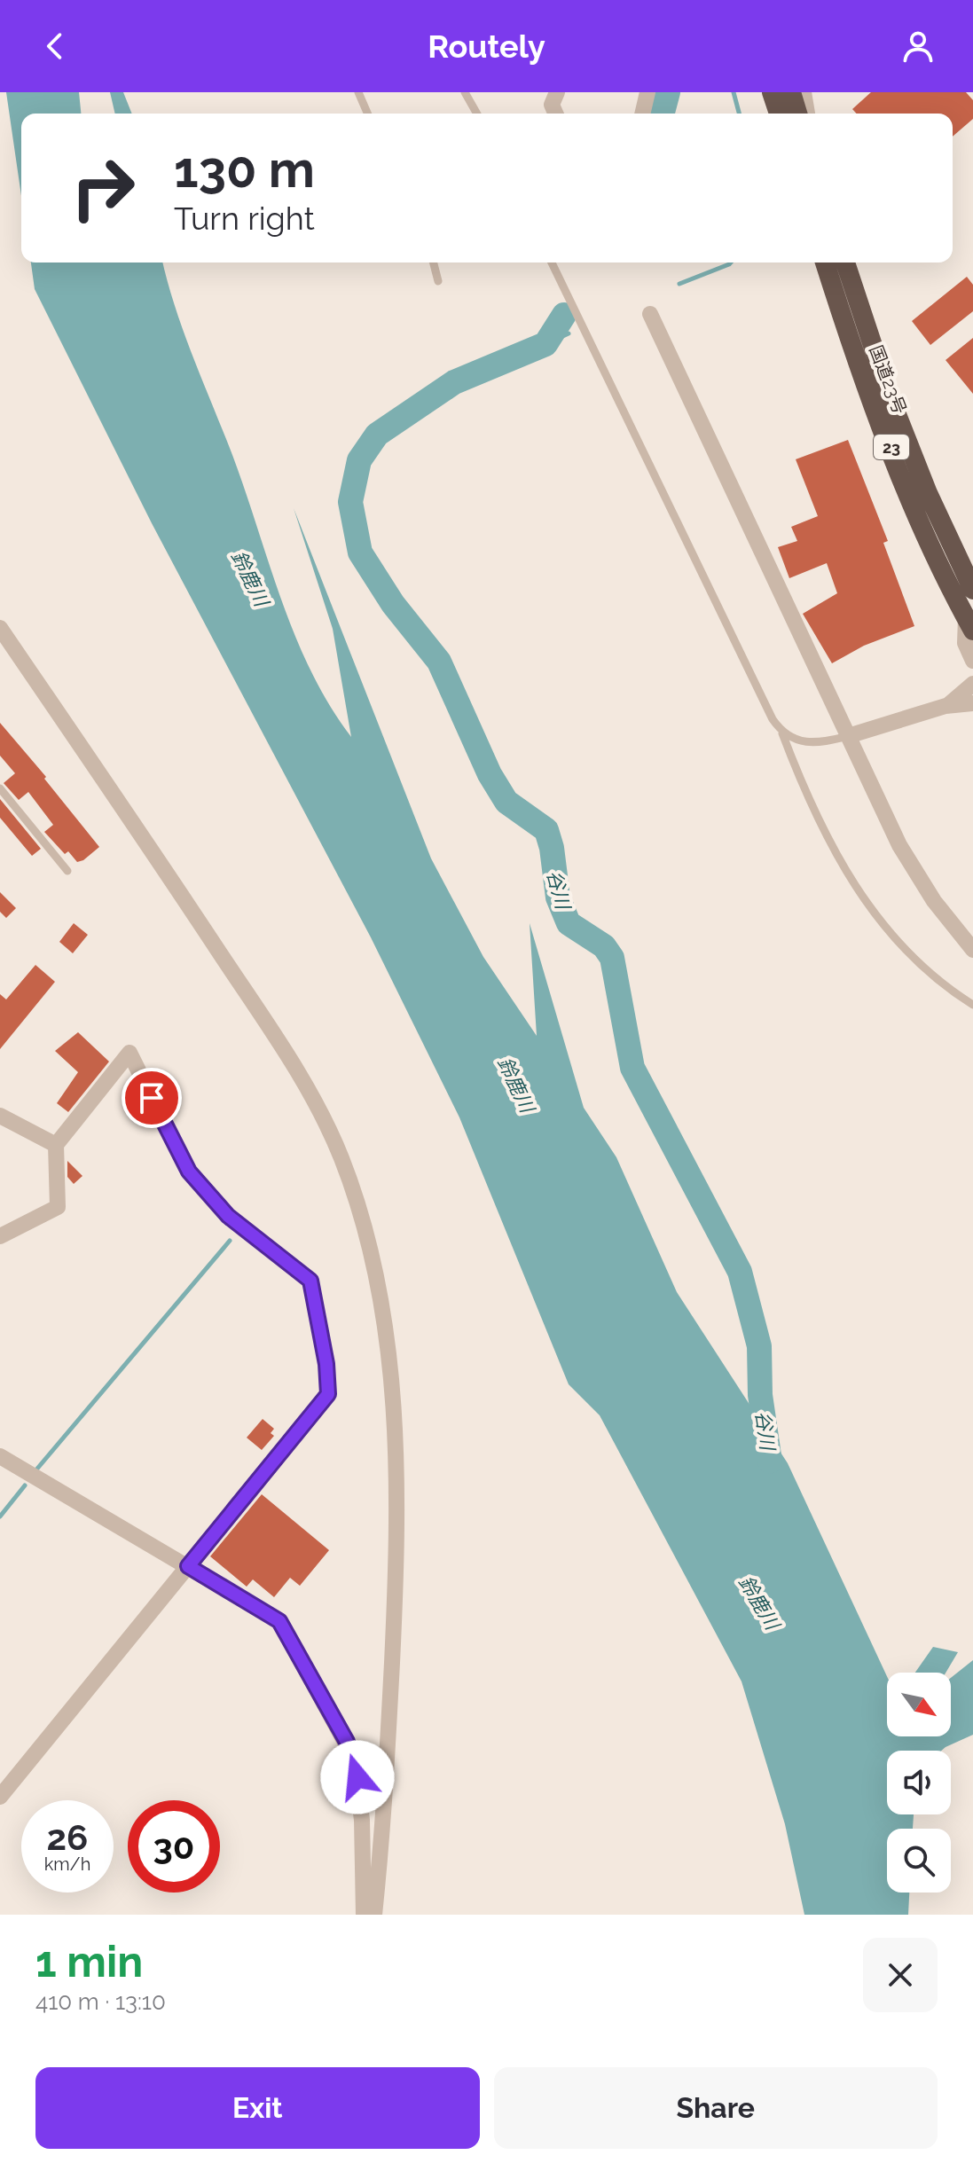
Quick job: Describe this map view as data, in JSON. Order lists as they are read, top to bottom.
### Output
{
  "streets": {
    "highway": ["国道23号", "23"]
  },
  "water": ["鈴鹿川", "谷川"],
  "north": "bottom right",
  "page": {
    "header": "Routely",
    "turn": ["130 m", "Turn right"],
    "speed": "26 km/h",
    "limit": "30",
    "heading": ["1 min", "410 m · 13:10"],
    "buttons": ["Exit", "Share"]
  }
}
